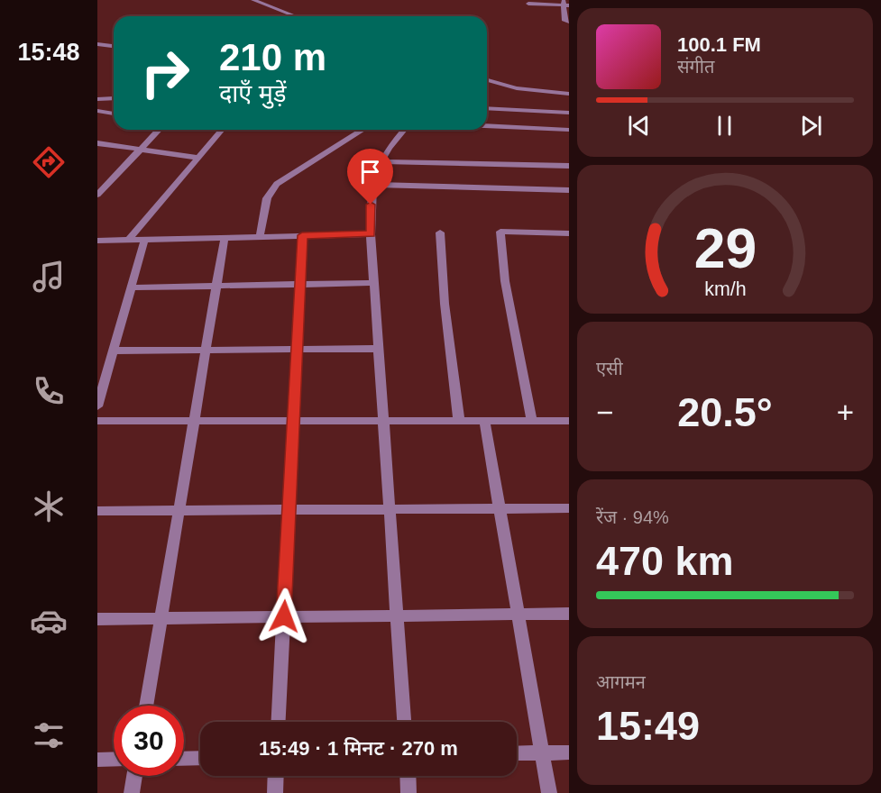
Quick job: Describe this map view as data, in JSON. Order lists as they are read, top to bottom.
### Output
{
  "page": {
    "tabs": "15:48",
    "turn": ["210 m", "दाएँ मुड़ें"],
    "song": ["100.1 FM", "संगीत"],
    "tile": [
      "एसी",
      ["रेंज · 94%", "470 km"],
      ["आगमन", "15:49"]
    ],
    "heat": ["−", "20.5°", "+"],
    "limit": "30",
    "trip": "15:49 · 1 मिनट · 270 m",
    "gauge": ["29", "km/h"]
  }
}
